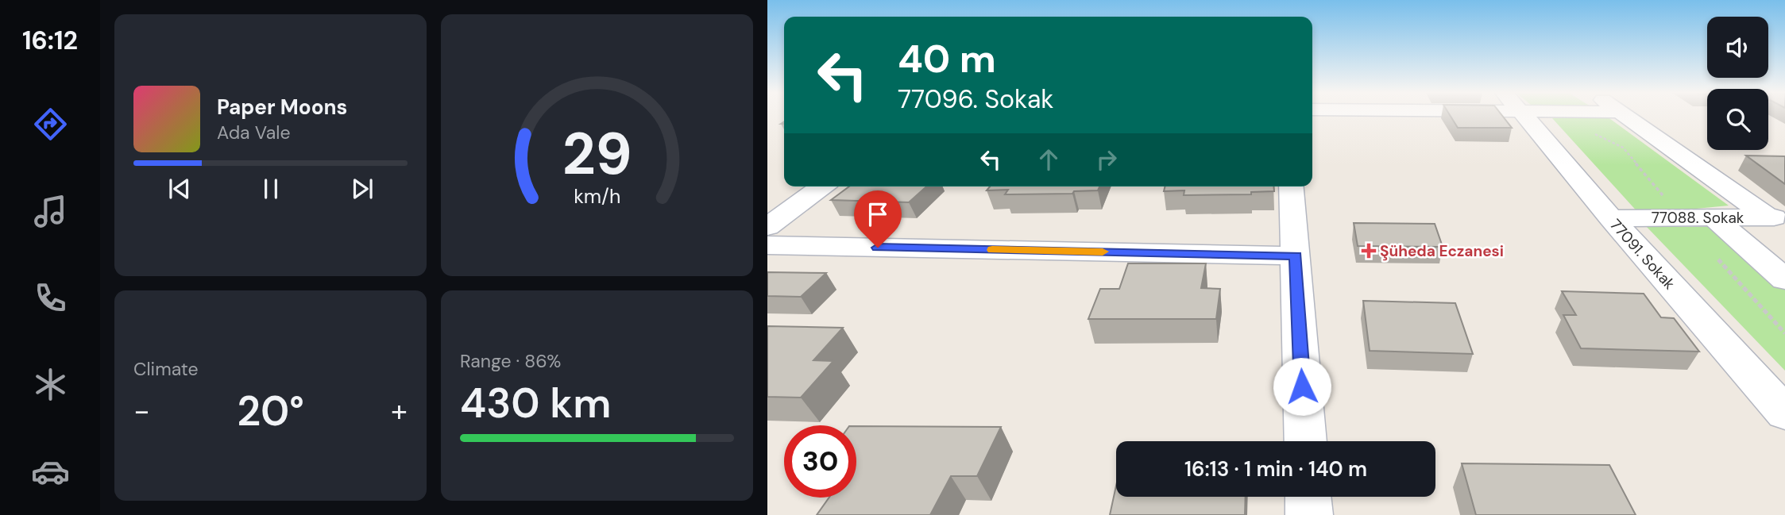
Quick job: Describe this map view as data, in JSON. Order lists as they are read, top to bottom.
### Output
{
  "streets": {
    "street": ["77088. Sokak", "77091. Sokak"]
  },
  "crossings": [
    ["77088. Sokak", "77091. Sokak"]
  ],
  "places": {
    "health": ["Şüheda Eczanesi"]
  },
  "page": {
    "tabs": "16:12",
    "turn": ["40 m", "77096. Sokak"],
    "song": ["Paper Moons", "Ada Vale"],
    "tile": [
      "Climate",
      ["Range · 86%", "430 km"]
    ],
    "heat": ["−", "20°", "+"],
    "limit": "30",
    "trip": "16:13 · 1 min · 140 m",
    "gauge": ["29", "km/h"]
  }
}
